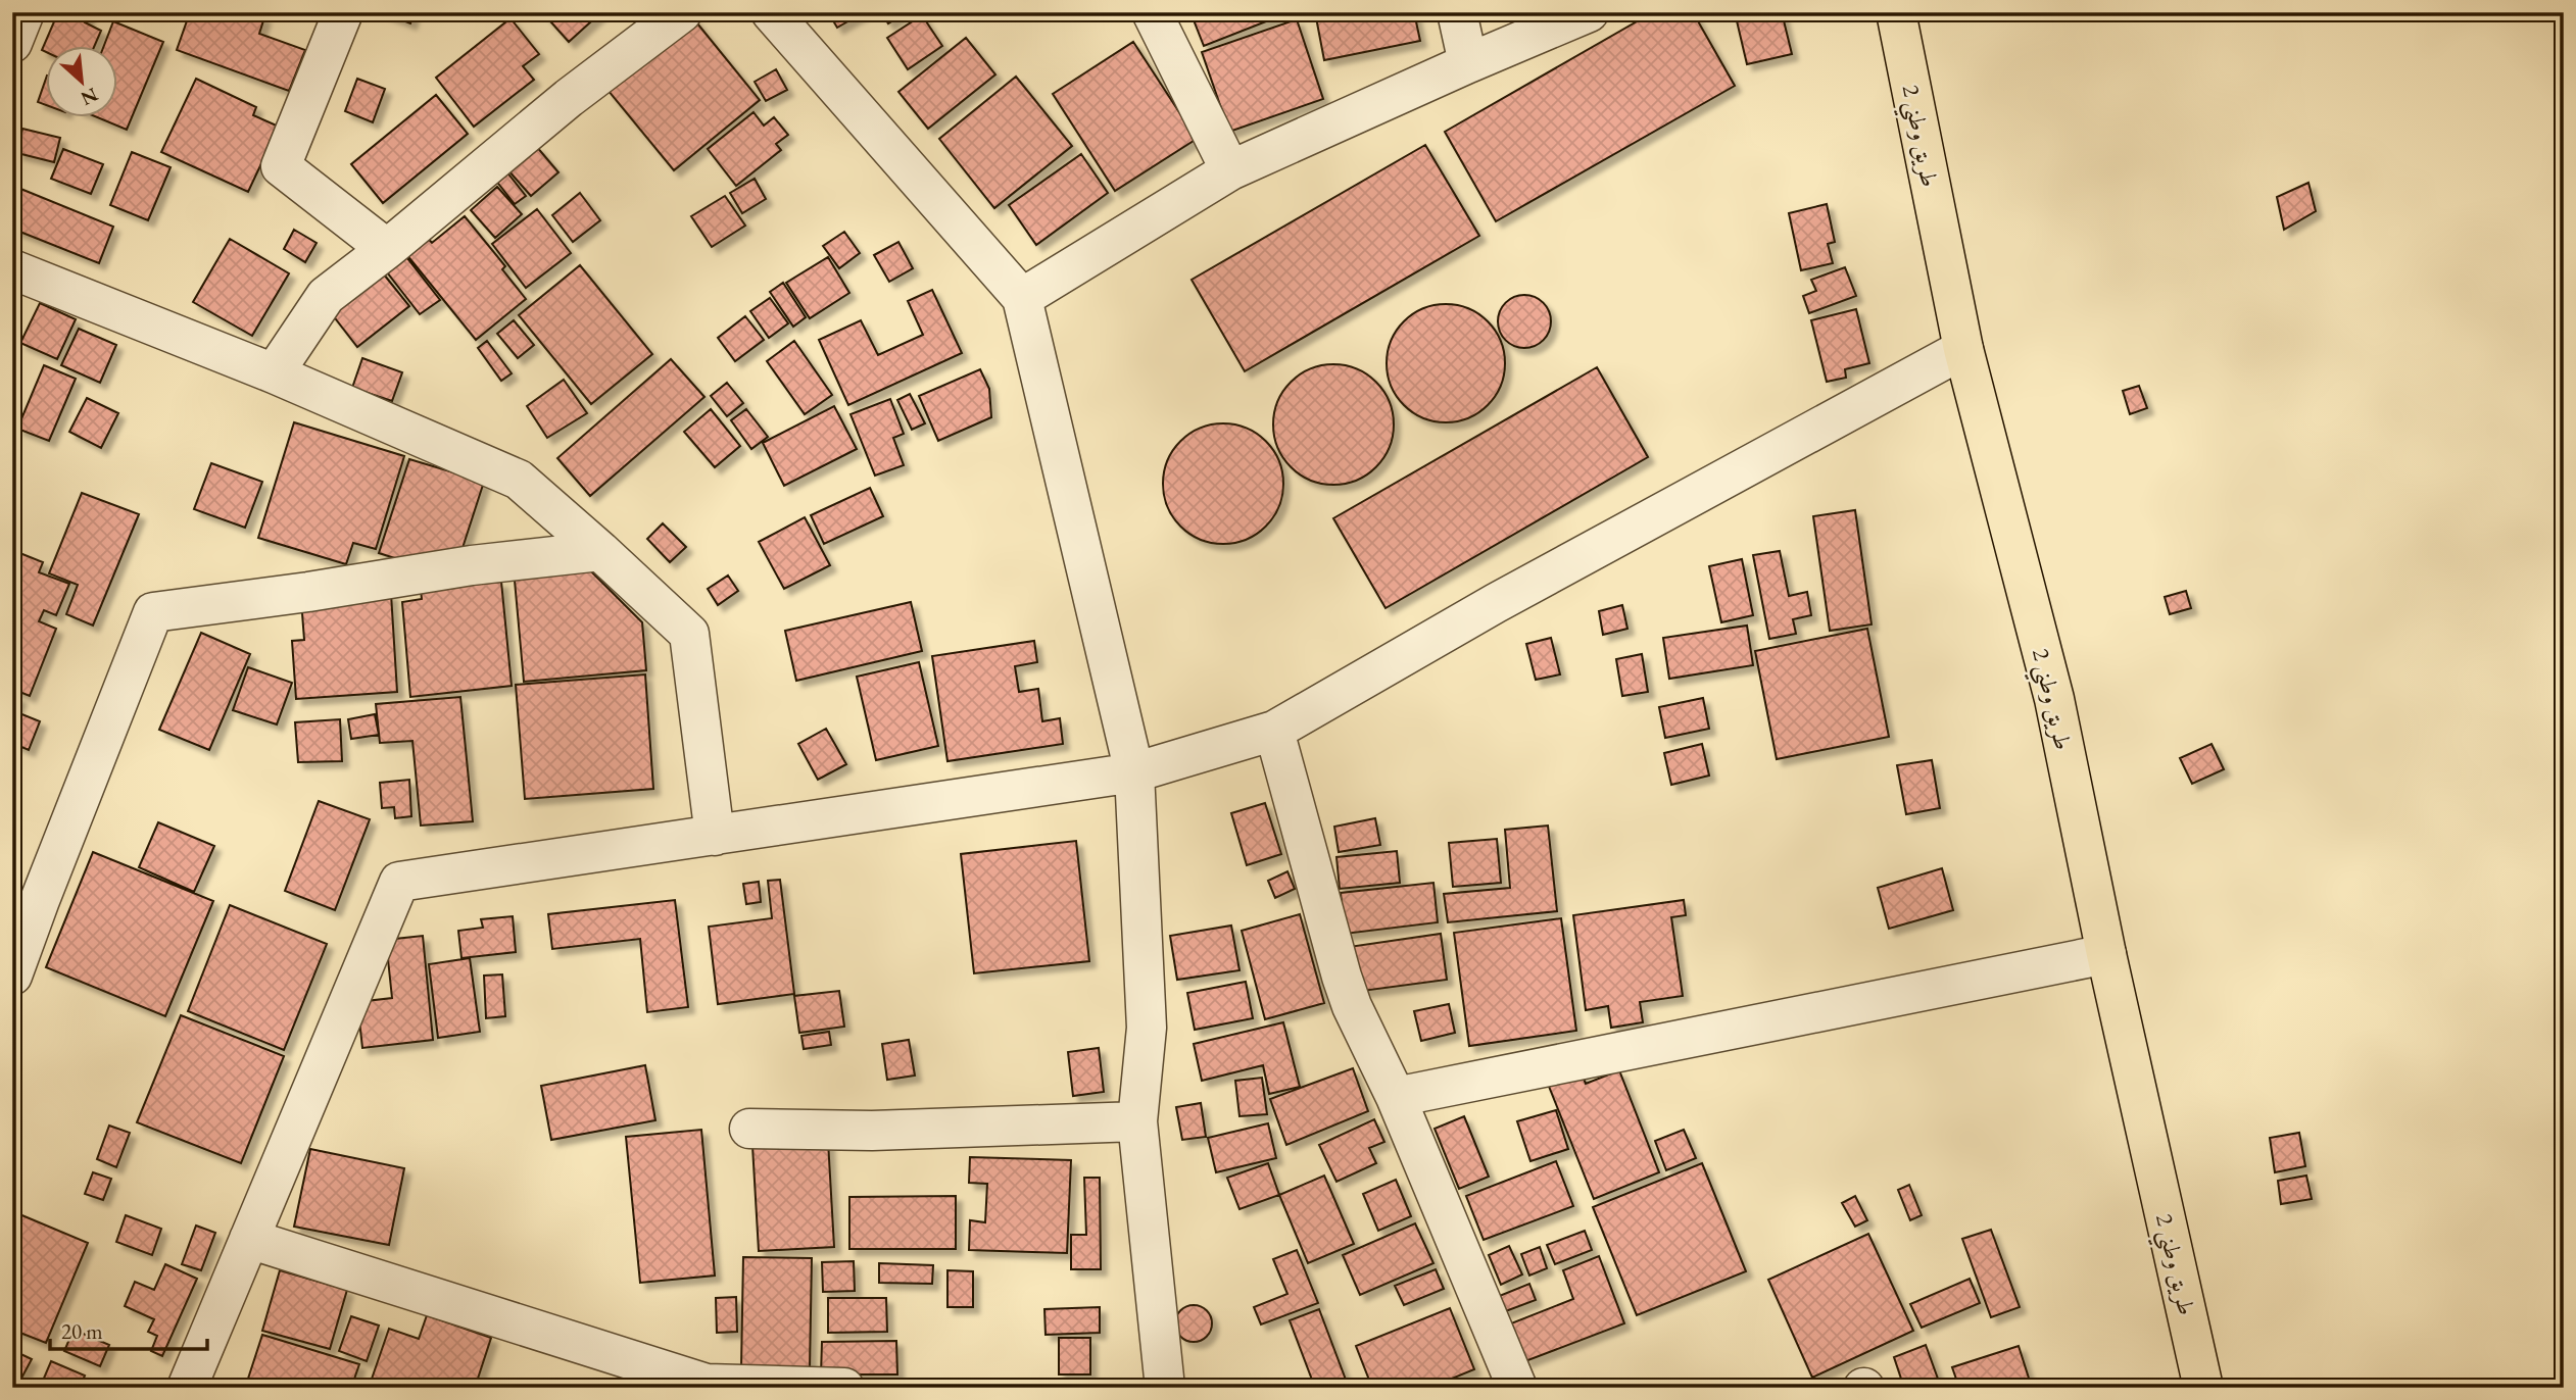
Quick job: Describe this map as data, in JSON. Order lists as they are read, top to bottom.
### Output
{
  "streets": {
    "highway": ["طريق وطني 2"]
  },
  "scale_bar": "20 m",
  "north": "bottom right"
}
